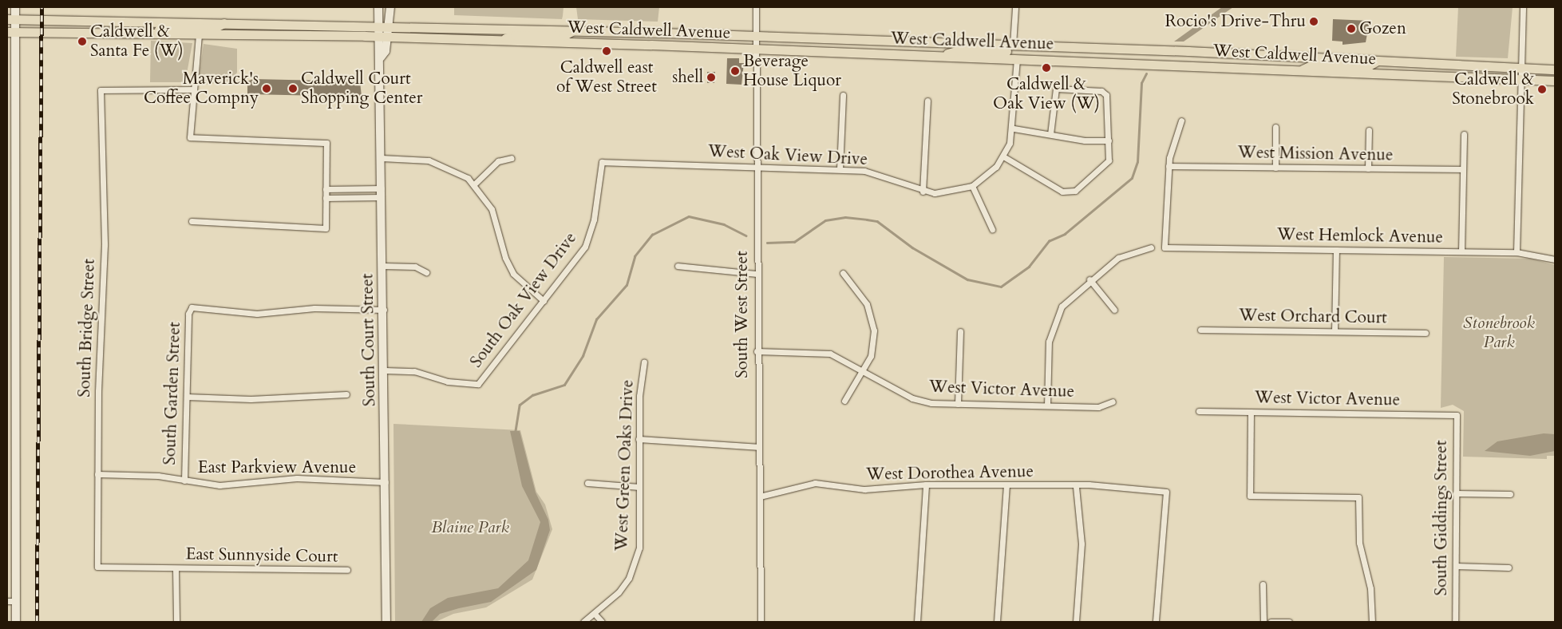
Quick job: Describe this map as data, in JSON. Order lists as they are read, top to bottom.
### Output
{
  "streets": {
    "main road": ["West Caldwell Avenue"],
    "street": [
      "West Mission Avenue",
      "West Oak View Drive",
      "West Hemlock Avenue",
      "South Oak View Drive",
      "South West Street",
      "West Orchard Court",
      "South Bridge Street",
      "South Court Street",
      "West Victor Avenue",
      "South Garden Street",
      "West Green Oaks Drive",
      "East Parkview Avenue",
      "West Dorothea Avenue",
      "South Giddings Street",
      "East Sunnyside Court"
    ]
  },
  "crossings": [
    ["West Caldwell Avenue", "South West Street"],
    ["West Caldwell Avenue", "South Court Street"],
    ["West Mission Avenue", "West Hemlock Avenue"],
    ["West Oak View Drive", "South Oak View Drive"],
    ["West Oak View Drive", "South West Street"],
    ["South Oak View Drive", "South Court Street"],
    ["South West Street", "West Victor Avenue"],
    ["South West Street", "West Dorothea Avenue"],
    ["South Bridge Street", "East Parkview Avenue"],
    ["South Bridge Street", "East Sunnyside Court"],
    ["South Court Street", "South Garden Street"],
    ["South Court Street", "East Parkview Avenue"],
    ["West Victor Avenue", "South Giddings Street"],
    ["South Garden Street", "East Parkview Avenue"]
  ],
  "parks": ["Stonebrook Park", "Blaine Park"],
  "places": [
    "Rocio's Drive-Thru",
    "Gozen",
    "Caldwell & Santa Fe (W)",
    "Caldwell east of West Street",
    "Caldwell & Oak View (W)",
    "Beverage House Liquor",
    "shell",
    "Maverick's Coffee Compny",
    "Caldwell Court Shopping Center",
    "Caldwell & Stonebrook"
  ]
}
